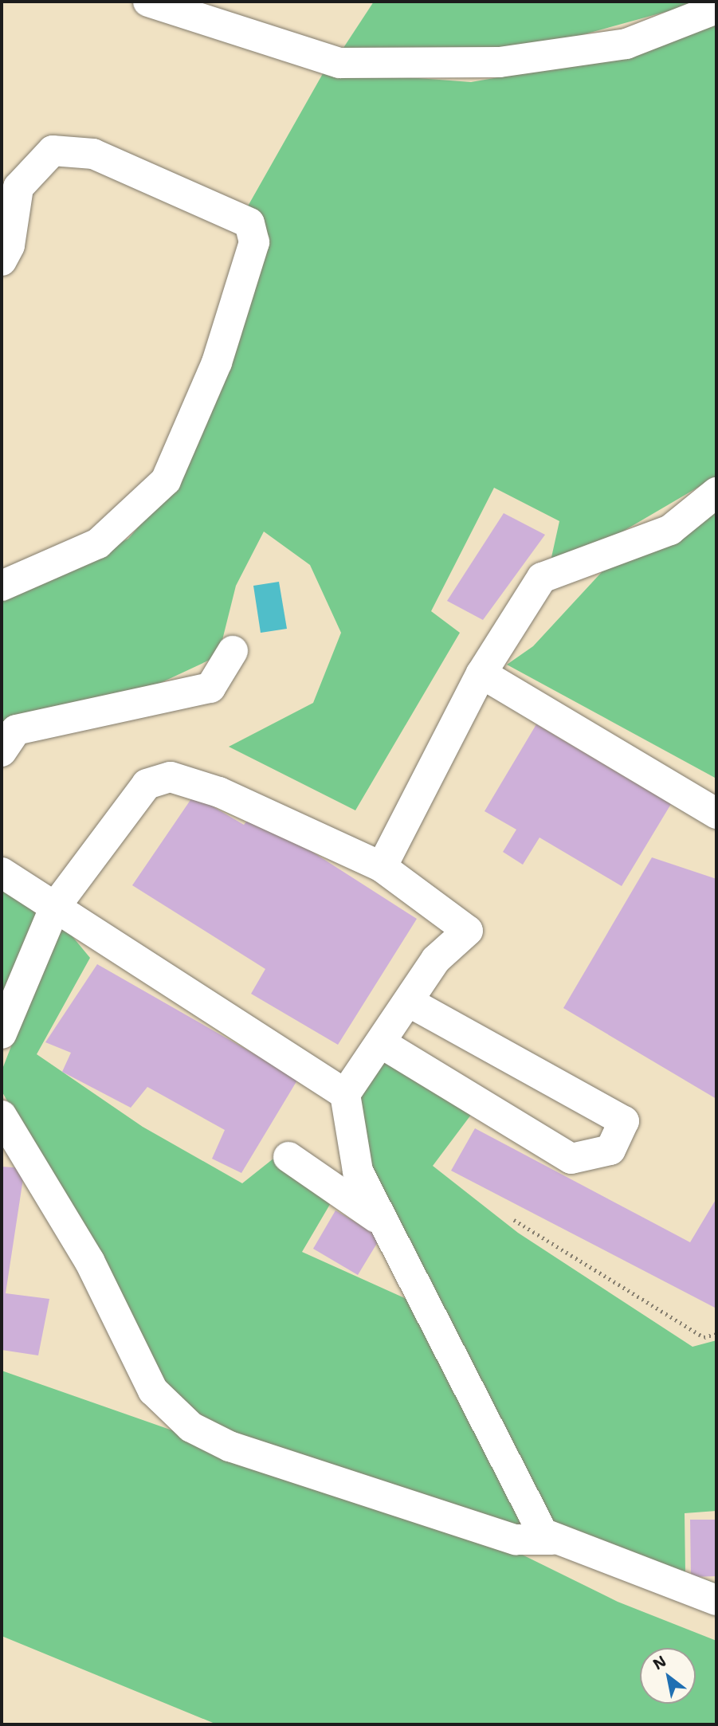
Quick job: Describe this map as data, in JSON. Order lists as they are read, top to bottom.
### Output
{
  "north": "top left"
}
